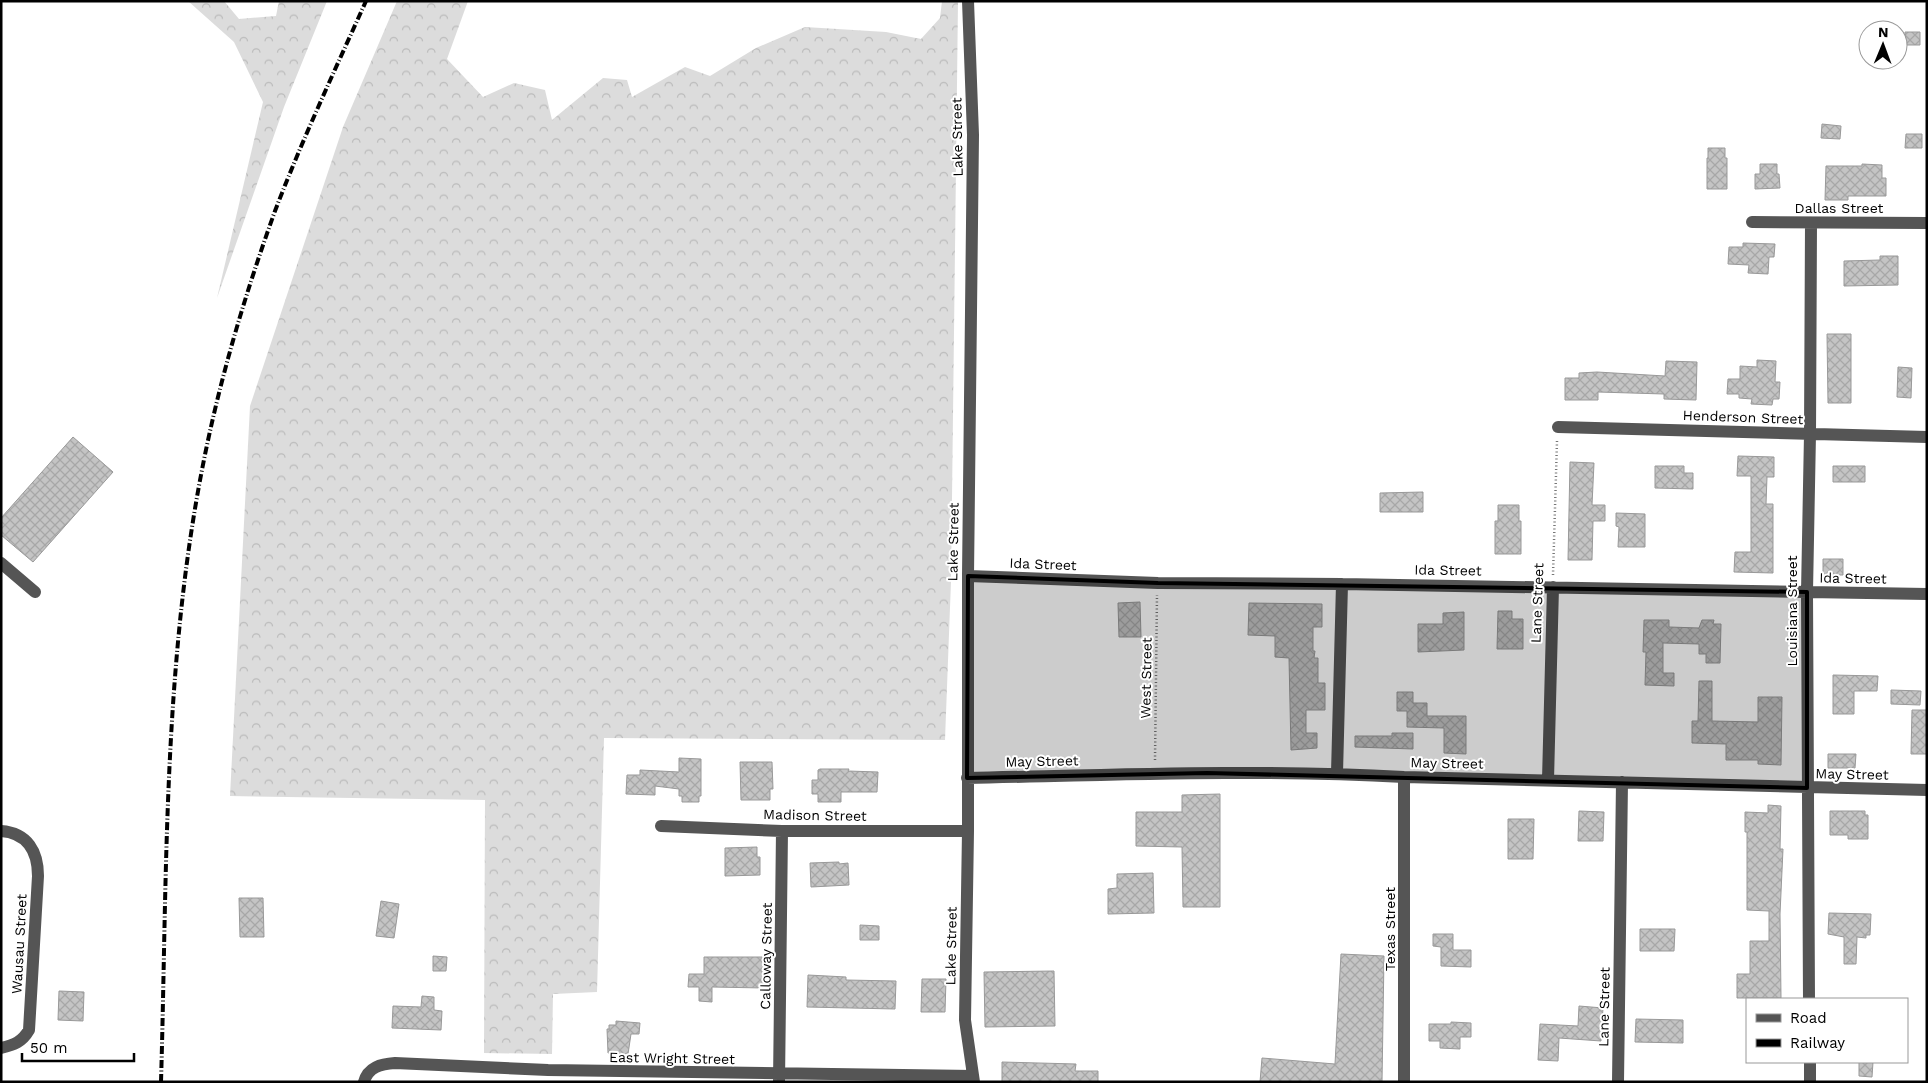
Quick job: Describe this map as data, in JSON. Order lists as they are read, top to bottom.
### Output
{
  "streets": {
    "street": [
      "Lake Street",
      "Dallas Street",
      "Henderson Street",
      "Ida Street",
      "Lane Street",
      "Louisiana Street",
      "May Street",
      "Madison Street",
      "Texas Street",
      "Wausau Street",
      "Calloway Street",
      "East Wright Street"
    ],
    "path": ["West Street"]
  },
  "crossings": [
    ["Lake Street", "Ida Street"],
    ["Lake Street", "May Street"],
    ["Lake Street", "Madison Street"],
    ["Lake Street", "East Wright Street"],
    ["Dallas Street", "Louisiana Street"],
    ["Henderson Street", "Lane Street"],
    ["Henderson Street", "Louisiana Street"],
    ["Ida Street", "Lane Street"],
    ["Ida Street", "Louisiana Street"],
    ["Ida Street", "West Street"],
    ["Lane Street", "May Street"],
    ["Louisiana Street", "May Street"],
    ["West Street", "May Street"],
    ["May Street", "Texas Street"],
    ["Madison Street", "Calloway Street"],
    ["Calloway Street", "East Wright Street"]
  ],
  "legend": ["Road", "Railway"],
  "scale_bar": "50 m",
  "north": "top"
}
